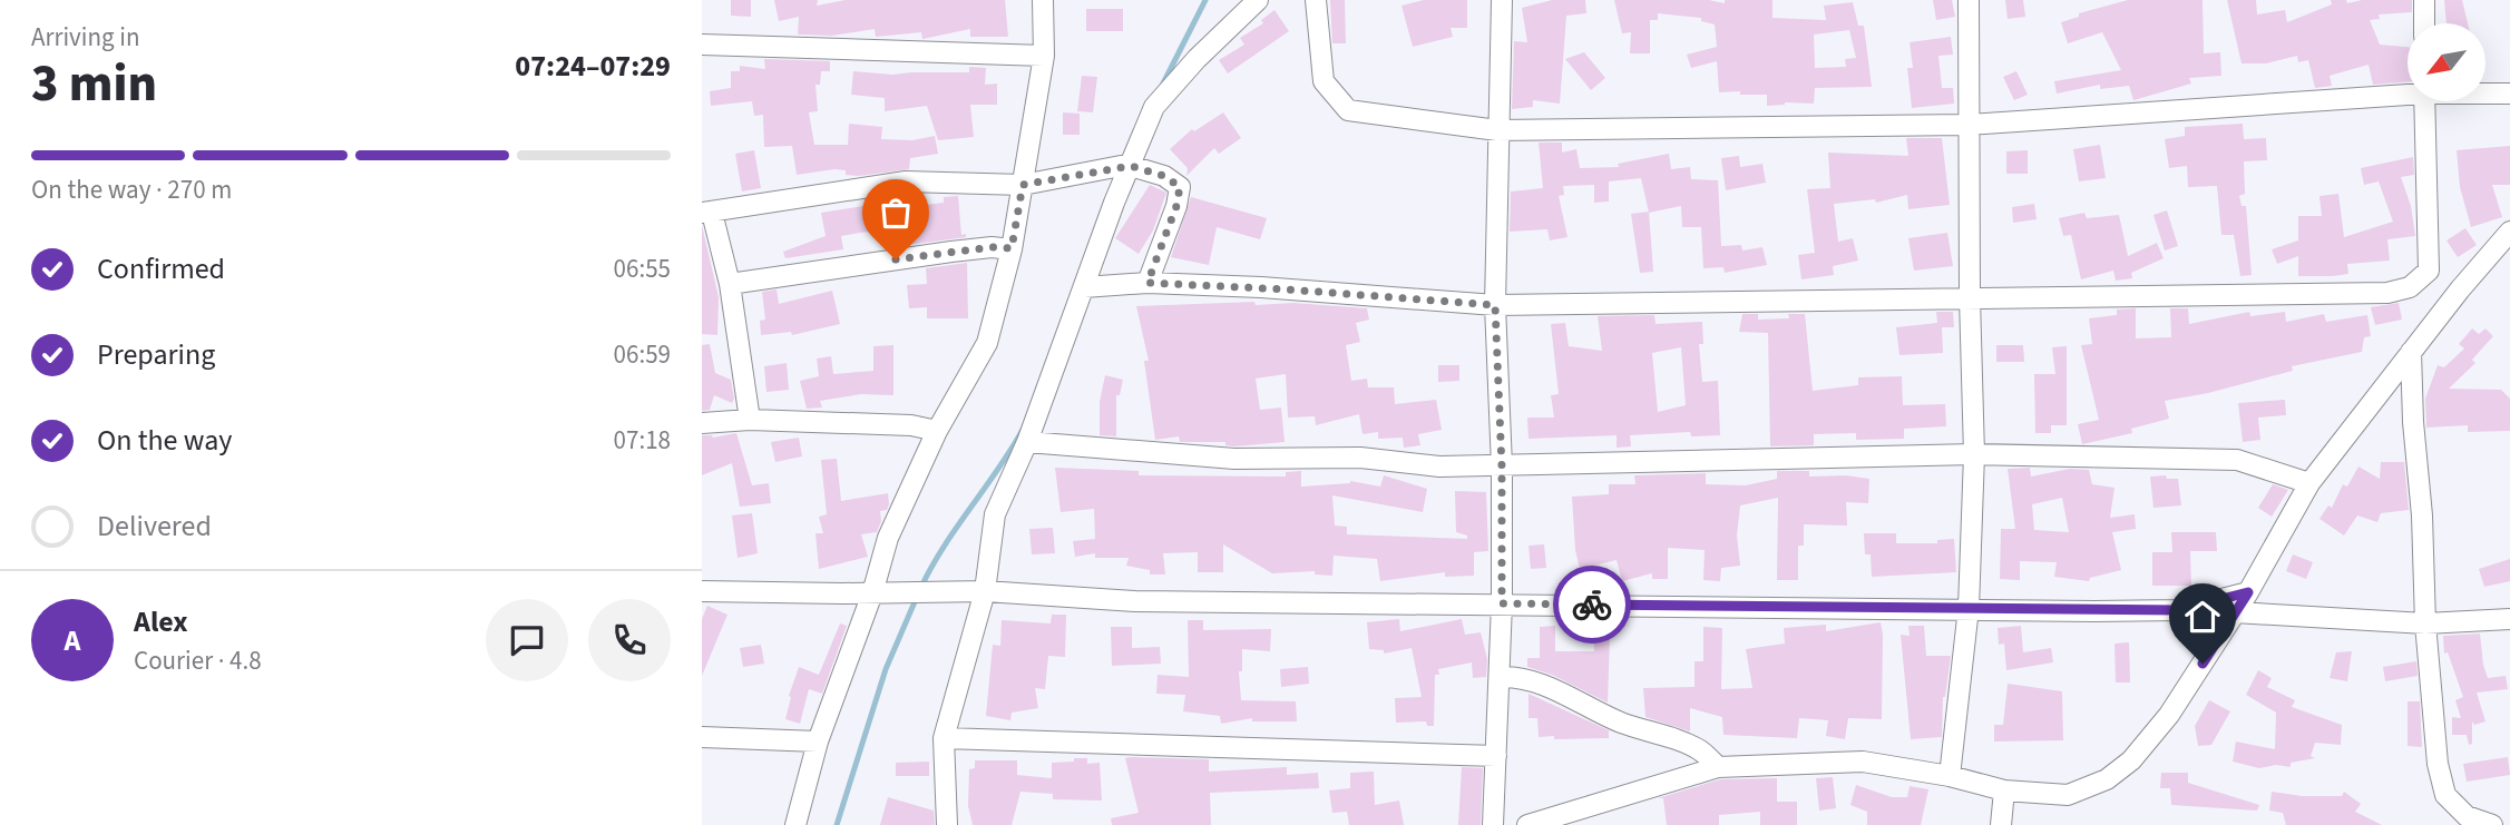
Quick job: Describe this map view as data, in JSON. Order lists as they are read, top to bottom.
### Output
{
  "north": "bottom left",
  "page": {
    "heading": ["3 min", "Arriving in", "07:24–07:29"],
    "panel": ["Alex", "Courier · 4.8"],
    "bar": "On the way · 270 m",
    "list": [
      ["Confirmed", "06:55"],
      ["Preparing", "06:59"],
      ["On the way", "07:18"],
      "Delivered"
    ],
    "round": "A"
  }
}
